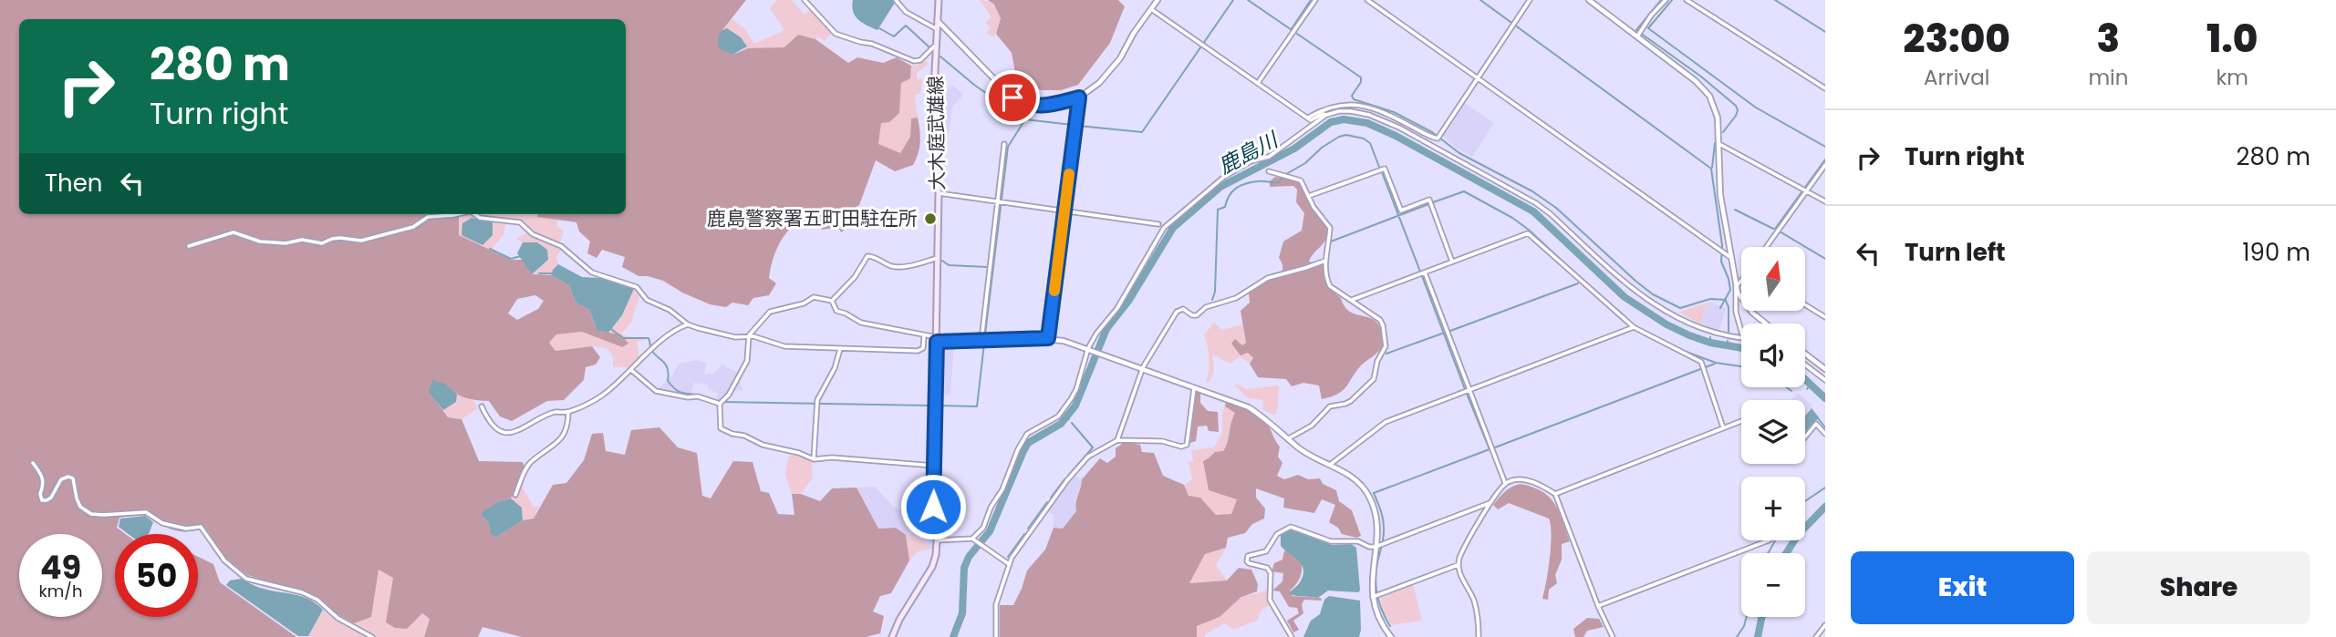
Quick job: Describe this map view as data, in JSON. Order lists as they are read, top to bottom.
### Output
{
  "streets": {
    "main road": ["大木庭武雄線"]
  },
  "water": ["鹿島川"],
  "places": ["鹿島警察署五町田駐在所"],
  "north": "top",
  "page": {
    "eta": [
      "23:00",
      "Arrival",
      "3",
      "min",
      "1.0",
      "km"
    ],
    "turn": ["280 m", "Turn right"],
    "list": [
      {
        "name": "Turn right",
        "value": "280 m"
      },
      {
        "name": "Turn left",
        "value": "190 m"
      }
    ],
    "then": "Then",
    "map_buttons": ["+", "−"],
    "speed": "49 km/h",
    "limit": "50",
    "buttons": ["Exit", "Share"]
  }
}
